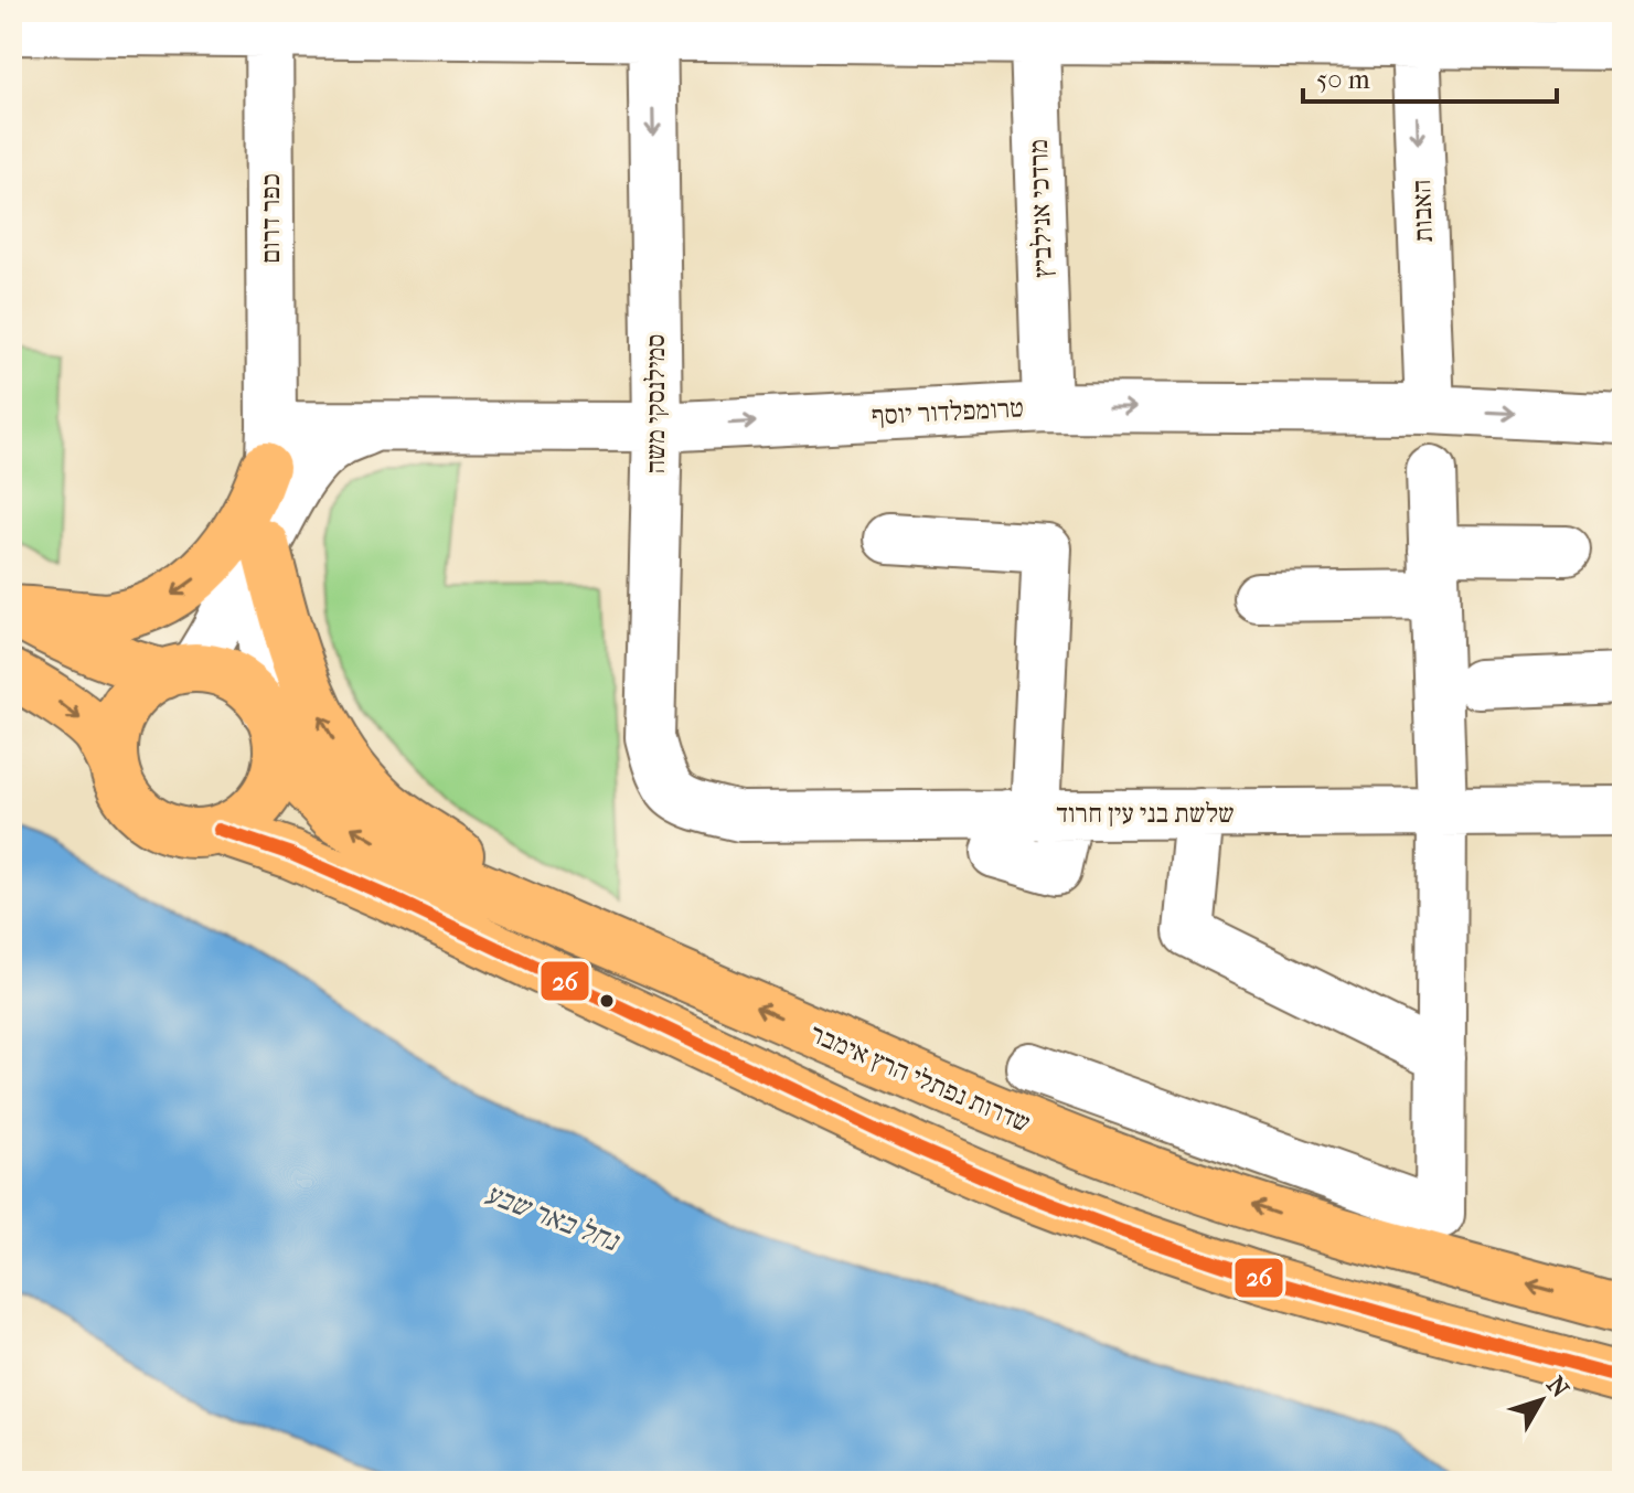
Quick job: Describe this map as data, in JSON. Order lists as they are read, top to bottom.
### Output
{
  "streets": {
    "main road": ["שדרות נפתלי הרץ אימבר"],
    "street": [
      "מרדכי אנילביץ",
      "האבות",
      "כפר דרום",
      "סמילנסקי משה",
      "טרומפלדור יוסף",
      "שלשת בני עין חרוד"
    ]
  },
  "crossings": [
    ["מרדכי אנילביץ", "טרומפלדור יוסף"],
    ["האבות", "טרומפלדור יוסף"],
    ["כפר דרום", "טרומפלדור יוסף"],
    ["כפר דרום", "שדרות נפתלי הרץ אימבר"],
    ["סמילנסקי משה", "טרומפלדור יוסף"],
    ["סמילנסקי משה", "שלשת בני עין חרוד"]
  ],
  "one_way": ["האבות", "סמילנסקי משה"],
  "water": ["נחל באר שבע"],
  "lines": ["transit line 26"],
  "scale_bar": "50 m",
  "north": "top right"
}
